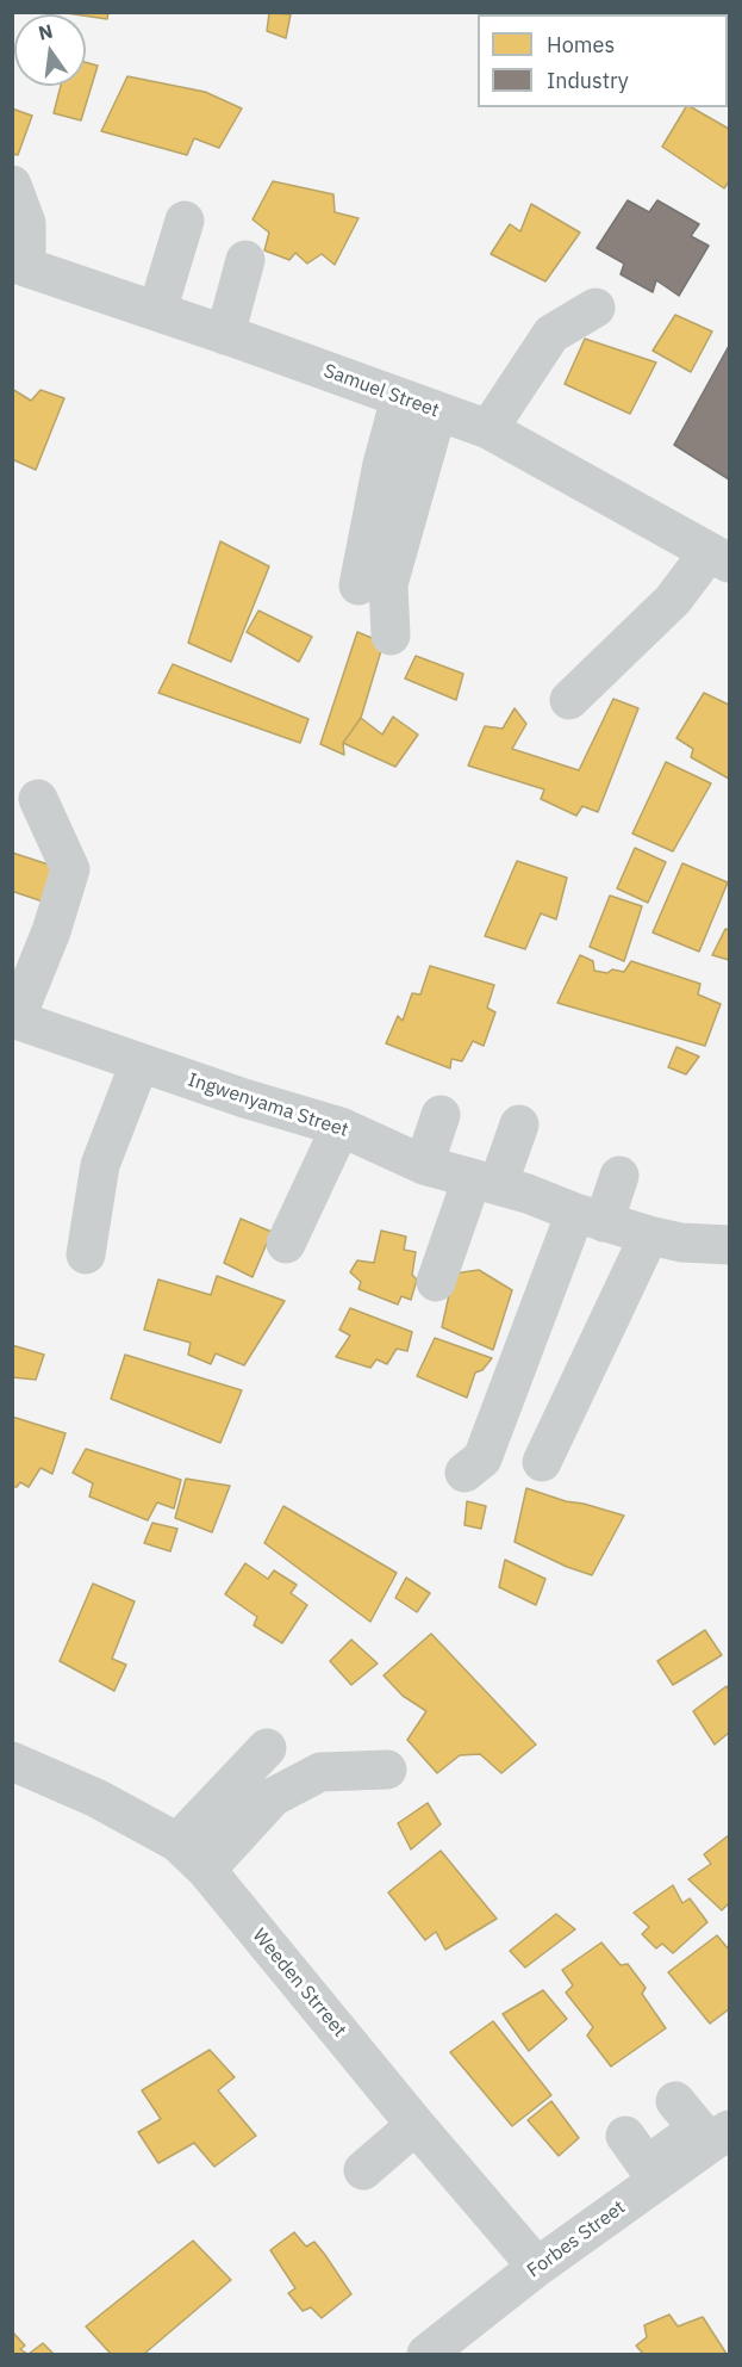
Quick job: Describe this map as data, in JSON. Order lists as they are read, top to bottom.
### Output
{
  "streets": {
    "street": [
      "Samuel Street",
      "Ingwenyama Street",
      "Weeden Strreet",
      "Forbes Street"
    ]
  },
  "crossings": [
    ["Weeden Strreet", "Forbes Street"]
  ],
  "legend": ["Homes", "Industry"],
  "north": "top"
}
